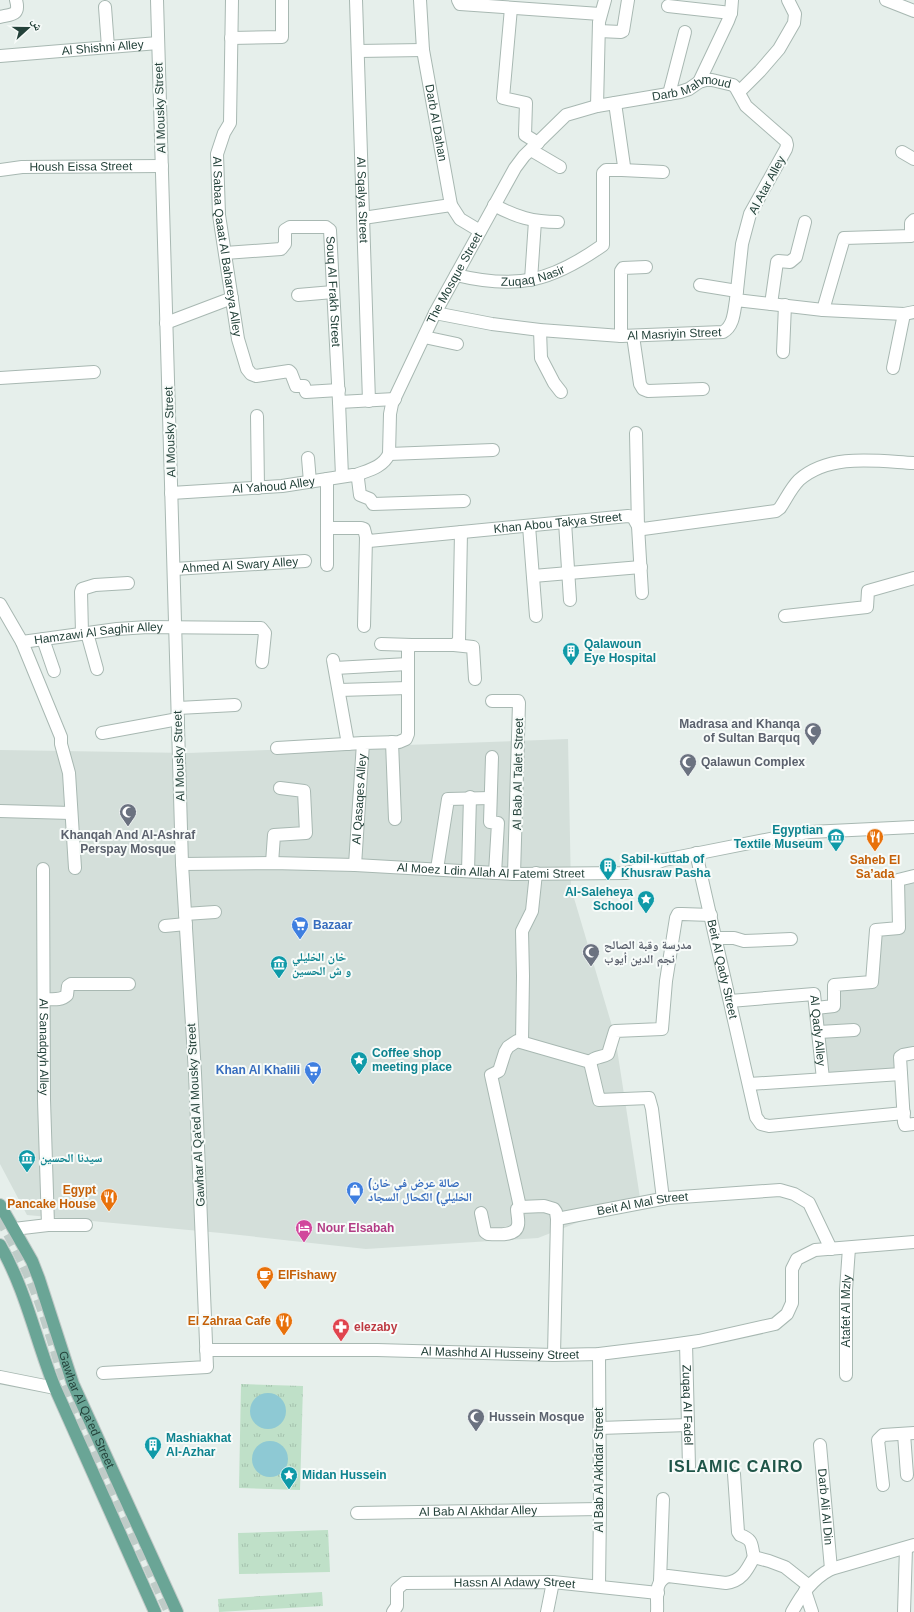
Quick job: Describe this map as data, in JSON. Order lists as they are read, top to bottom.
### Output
{
  "streets": {
    "main road": ["Gawhar Al Qa'ed Street"],
    "street": [
      "Al Shishni Alley",
      "Darb Mahmoud",
      "Al Mousky Street",
      "Darb Al Dahan",
      "Housh Eissa Street",
      "Al Atar Alley",
      "Al Sqalya Street",
      "Al Sabaa Qaaat Al Bahareya Alley",
      "Zuqaq Nasir",
      "The Mosque Street",
      "Souq Al Frakh Street",
      "Al Masriyin Street",
      "Al Yahoud Alley",
      "Khan Abou Takya Street",
      "Ahmed Al Swary Alley",
      "Hamzawi Al Saghir Alley",
      "Al Bab Al Talet Street",
      "Al Qasaqes Alley",
      "Al Moez Ldin Allah Al Fatemi Street",
      "Beit Al Qady Street",
      "Al Qady Alley",
      "Al Sanadqyh Alley",
      "Gawhar Al Qa'ed Al Mousky Street",
      "Beit Al Mal Street",
      "Atafet Al Mzly",
      "Al Mashhd Al Husseiny Street",
      "Zuqaq Al Fadel",
      "Al Bab Al Akhdar Street",
      "Darb Ali Al Din",
      "Al Bab Al Akhdar Alley",
      "Hassn Al Adawy Street"
    ]
  },
  "crossings": [
    ["Al Shishni Alley", "Al Mousky Street"],
    ["Darb Mahmoud", "Al Atar Alley"],
    ["Darb Mahmoud", "The Mosque Street"],
    ["Al Mousky Street", "Housh Eissa Street"],
    ["Al Mousky Street", "Al Yahoud Alley"],
    ["Al Mousky Street", "Ahmed Al Swary Alley"],
    ["Al Mousky Street", "Hamzawi Al Saghir Alley"],
    ["Al Mousky Street", "Al Moez Ldin Allah Al Fatemi Street"],
    ["Al Mousky Street", "Gawhar Al Qa'ed Al Mousky Street"],
    ["Darb Al Dahan", "The Mosque Street"],
    ["Al Atar Alley", "Al Masriyin Street"],
    ["Al Sabaa Qaaat Al Bahareya Alley", "Souq Al Frakh Street"],
    ["Zuqaq Nasir", "The Mosque Street"],
    ["The Mosque Street", "Al Masriyin Street"],
    ["Souq Al Frakh Street", "Al Yahoud Alley"],
    ["Al Bab Al Talet Street", "Al Moez Ldin Allah Al Fatemi Street"],
    ["Al Qasaqes Alley", "Al Moez Ldin Allah Al Fatemi Street"],
    ["Al Moez Ldin Allah Al Fatemi Street", "Beit Al Qady Street"],
    ["Al Moez Ldin Allah Al Fatemi Street", "Gawhar Al Qa'ed Al Mousky Street"],
    ["Beit Al Qady Street", "Al Qady Alley"],
    ["Gawhar Al Qa'ed Al Mousky Street", "Al Mashhd Al Husseiny Street"],
    ["Beit Al Mal Street", "Al Mashhd Al Husseiny Street"],
    ["Al Mashhd Al Husseiny Street", "Zuqaq Al Fadel"],
    ["Al Mashhd Al Husseiny Street", "Al Bab Al Akhdar Street"],
    ["Al Bab Al Akhdar Street", "Al Bab Al Akhdar Alley"],
    ["Al Bab Al Akhdar Street", "Hassn Al Adawy Street"]
  ],
  "districts": ["ISLAMIC CAIRO"],
  "places": {
    "building": ["Qalawoun Eye Hospital", "Sabil-kuttab of Khusraw Pasha", "Mashiakhat Al-Azhar"],
    "mosque": [
      "Madrasa and Khanqa of Sultan Barquq",
      "Qalawun Complex",
      "Khanqah And Al-Ashraf Perspay Mosque",
      "مدرسة وقبة الصالح نجم الدين أيوب",
      "Hussein Mosque"
    ],
    "museum": ["Egyptian Textile Museum", "خان الخليلي و ش الحسين", "سيدنا الحسين"],
    "restaurant": ["Saheb El Sa’ada", "Egypt Pancake House", "El Zahraa Cafe"],
    "place": ["Al-Saleheya School", "Coffee shop meeting place", "Midan Hussein"],
    "supermarket": ["Bazaar", "Khan Al Khalili"],
    "shop": ["(صالة عرض في خان الخليلي) الكحال السجاد"],
    "hotel": ["Nour Elsabah"],
    "cafe": ["ElFishawy"],
    "pharmacy": ["elezaby"]
  },
  "north": "right"
}
